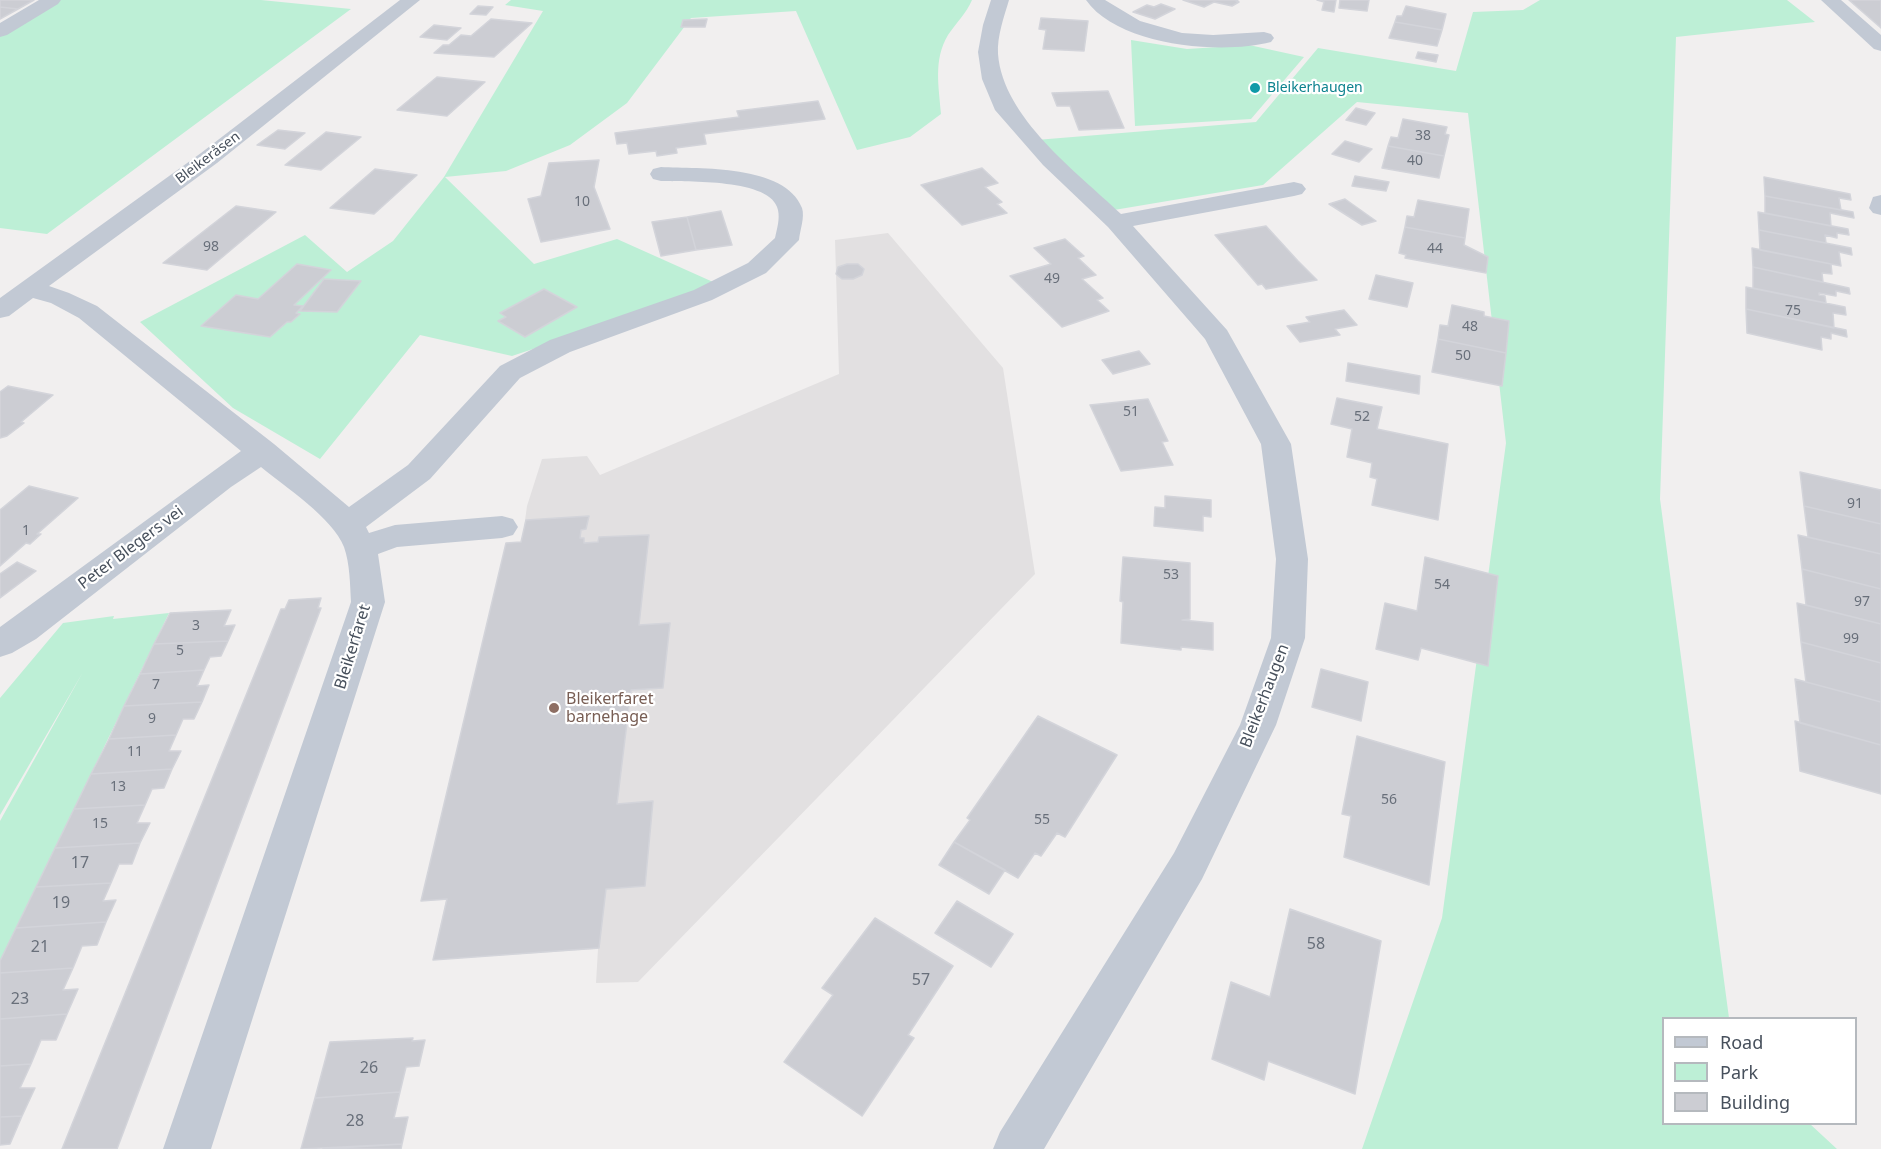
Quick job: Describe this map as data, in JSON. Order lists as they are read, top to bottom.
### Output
{
  "streets": {
    "street": [
      "Bleikeråsen",
      "Peter Blegers vei",
      "Bleikerfaret",
      "Bleikerhaugen"
    ]
  },
  "places": ["Bleikerhaugen", "Bleikerfaret barnehage"],
  "house_numbers": [
    "38",
    "40",
    "10",
    "98",
    "44",
    "49",
    "75",
    "48",
    "50",
    "51",
    "52",
    "91",
    "1",
    "53",
    "54",
    "97",
    "3",
    "99",
    "5",
    "7",
    "9",
    "11",
    "13",
    "56",
    "55",
    "15",
    "17",
    "19",
    "58",
    "21",
    "57",
    "23",
    "26",
    "28"
  ],
  "legend": ["Road", "Park", "Building"]
}
